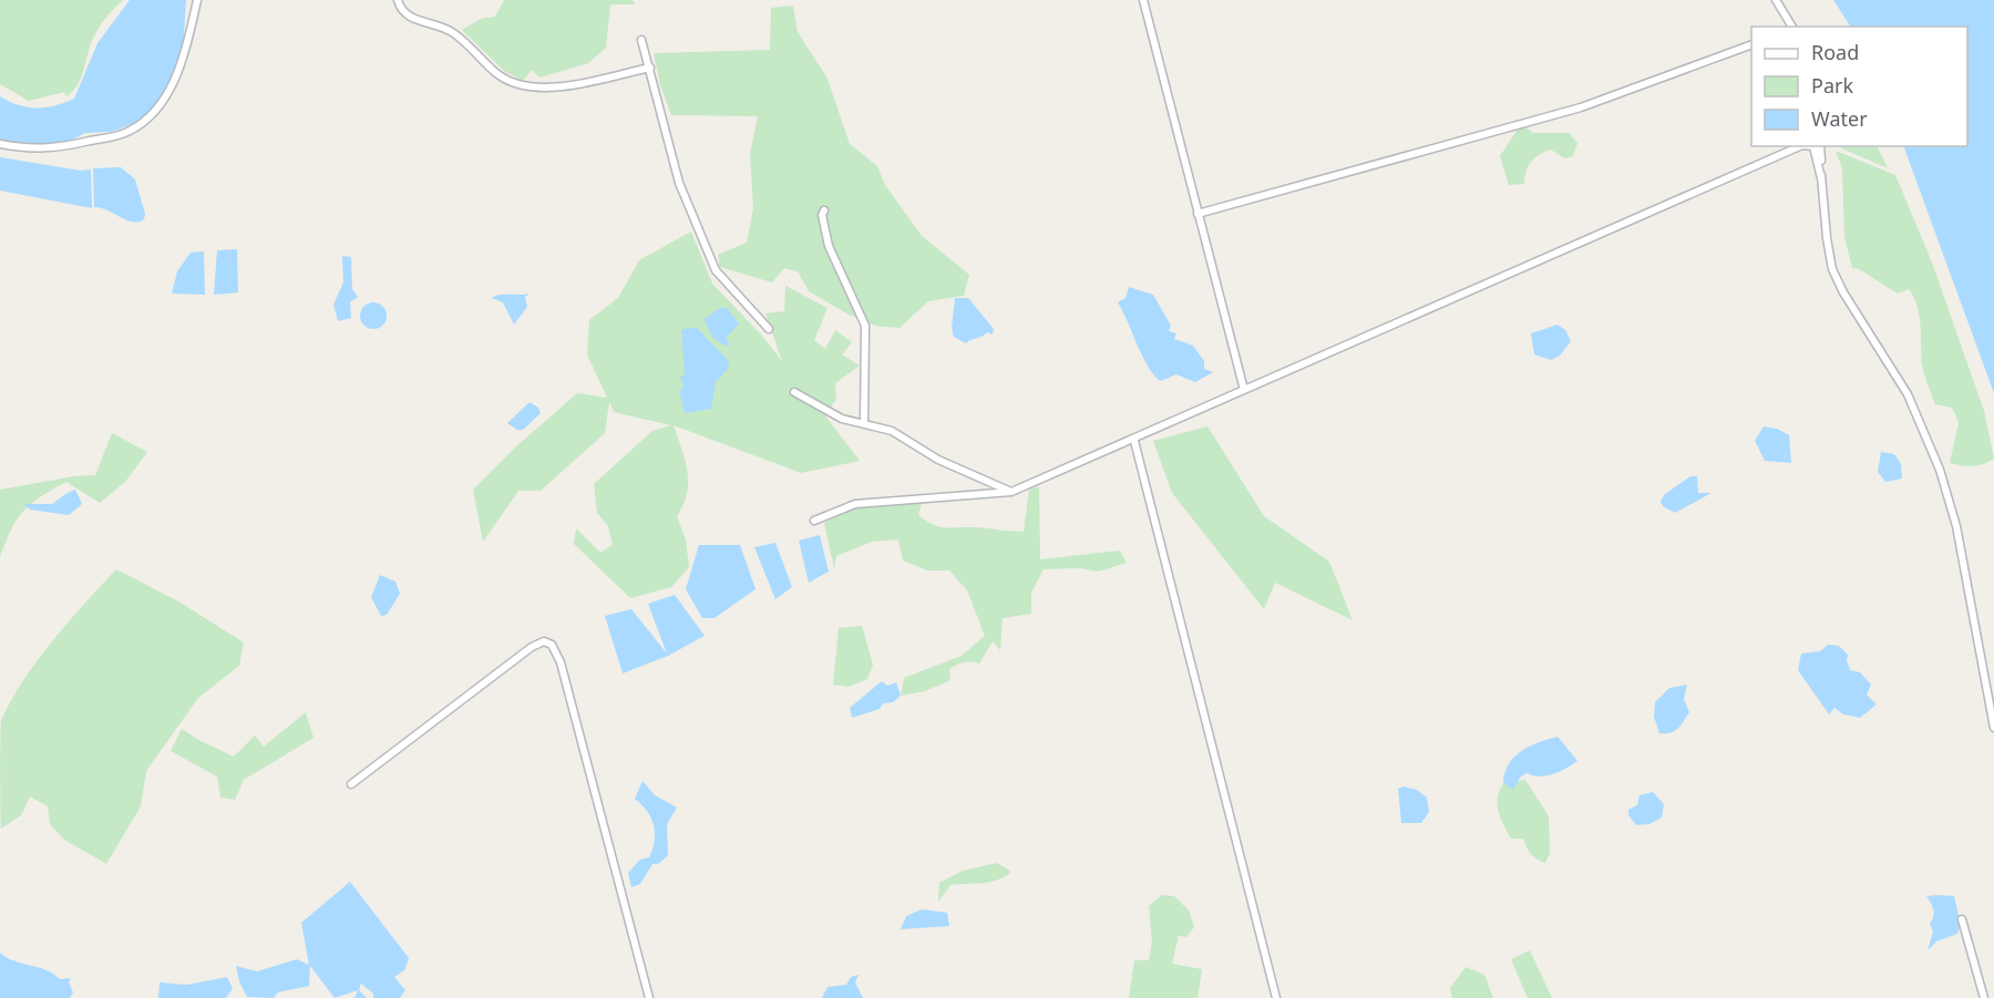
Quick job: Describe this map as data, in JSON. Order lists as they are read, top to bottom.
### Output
{
  "legend": ["Road", "Park", "Water"]
}
